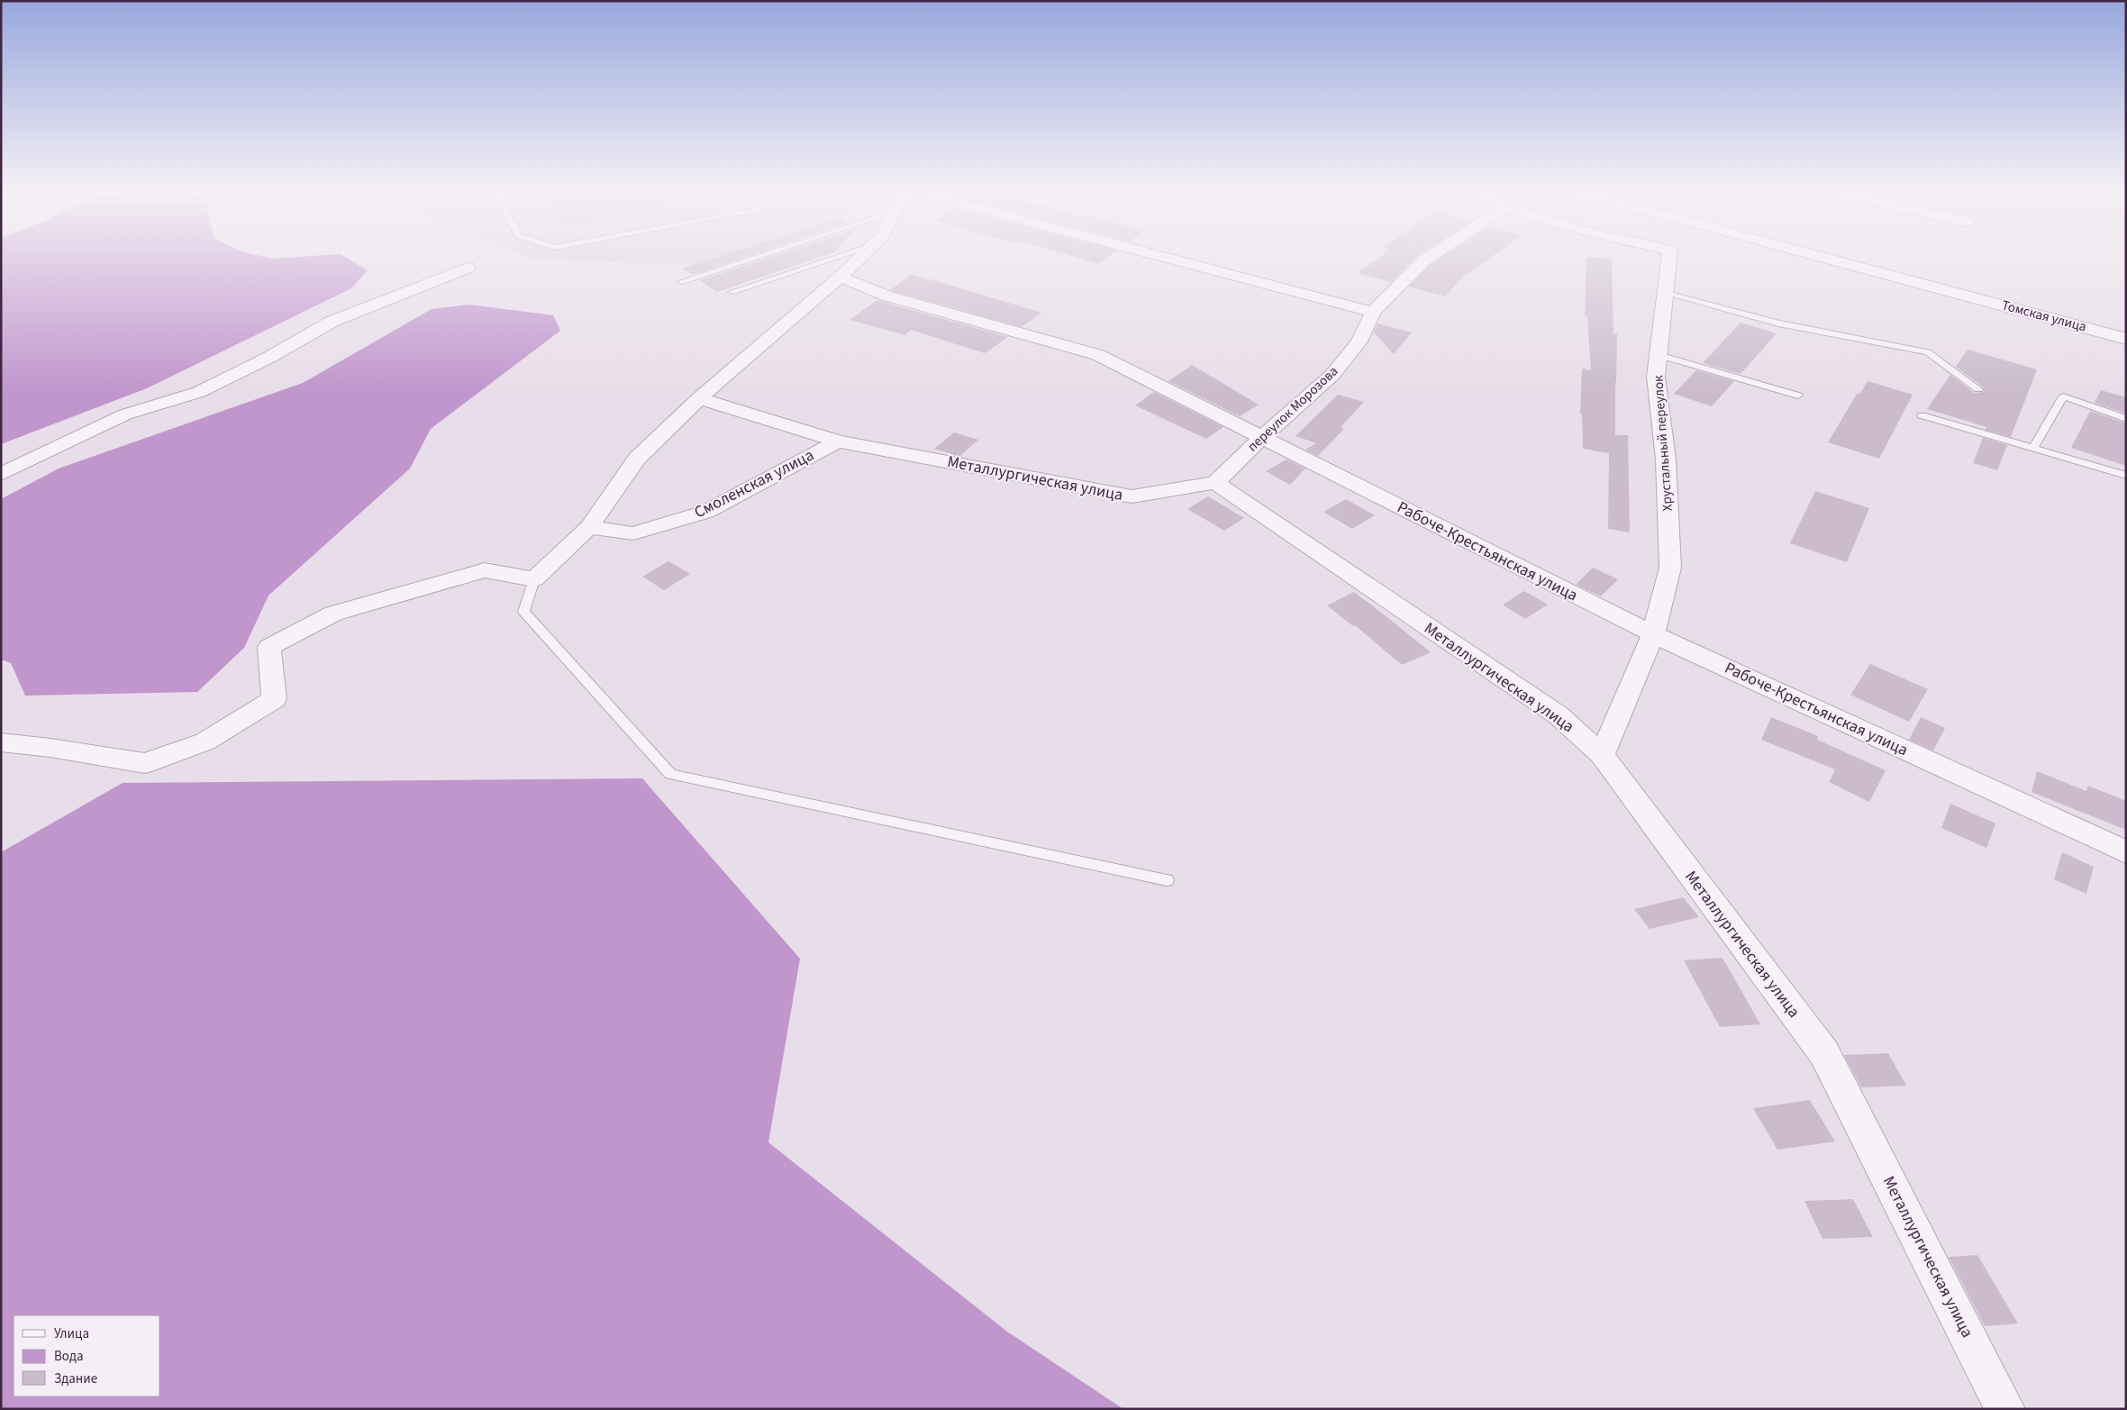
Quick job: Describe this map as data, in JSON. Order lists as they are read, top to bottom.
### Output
{
  "streets": {
    "street": [
      "Томская улица",
      "переулок Морозова",
      "Хрустальный переулок",
      "Металлургическая улица",
      "Смоленская улица",
      "Рабоче-Крестьянская улица"
    ]
  },
  "crossings": [
    ["переулок Морозова", "Металлургическая улица"],
    ["переулок Морозова", "Рабоче-Крестьянская улица"],
    ["Хрустальный переулок", "Металлургическая улица"],
    ["Хрустальный переулок", "Рабоче-Крестьянская улица"],
    ["Металлургическая улица", "Смоленская улица"]
  ],
  "legend": ["Улица", "Вода", "Здание"]
}
